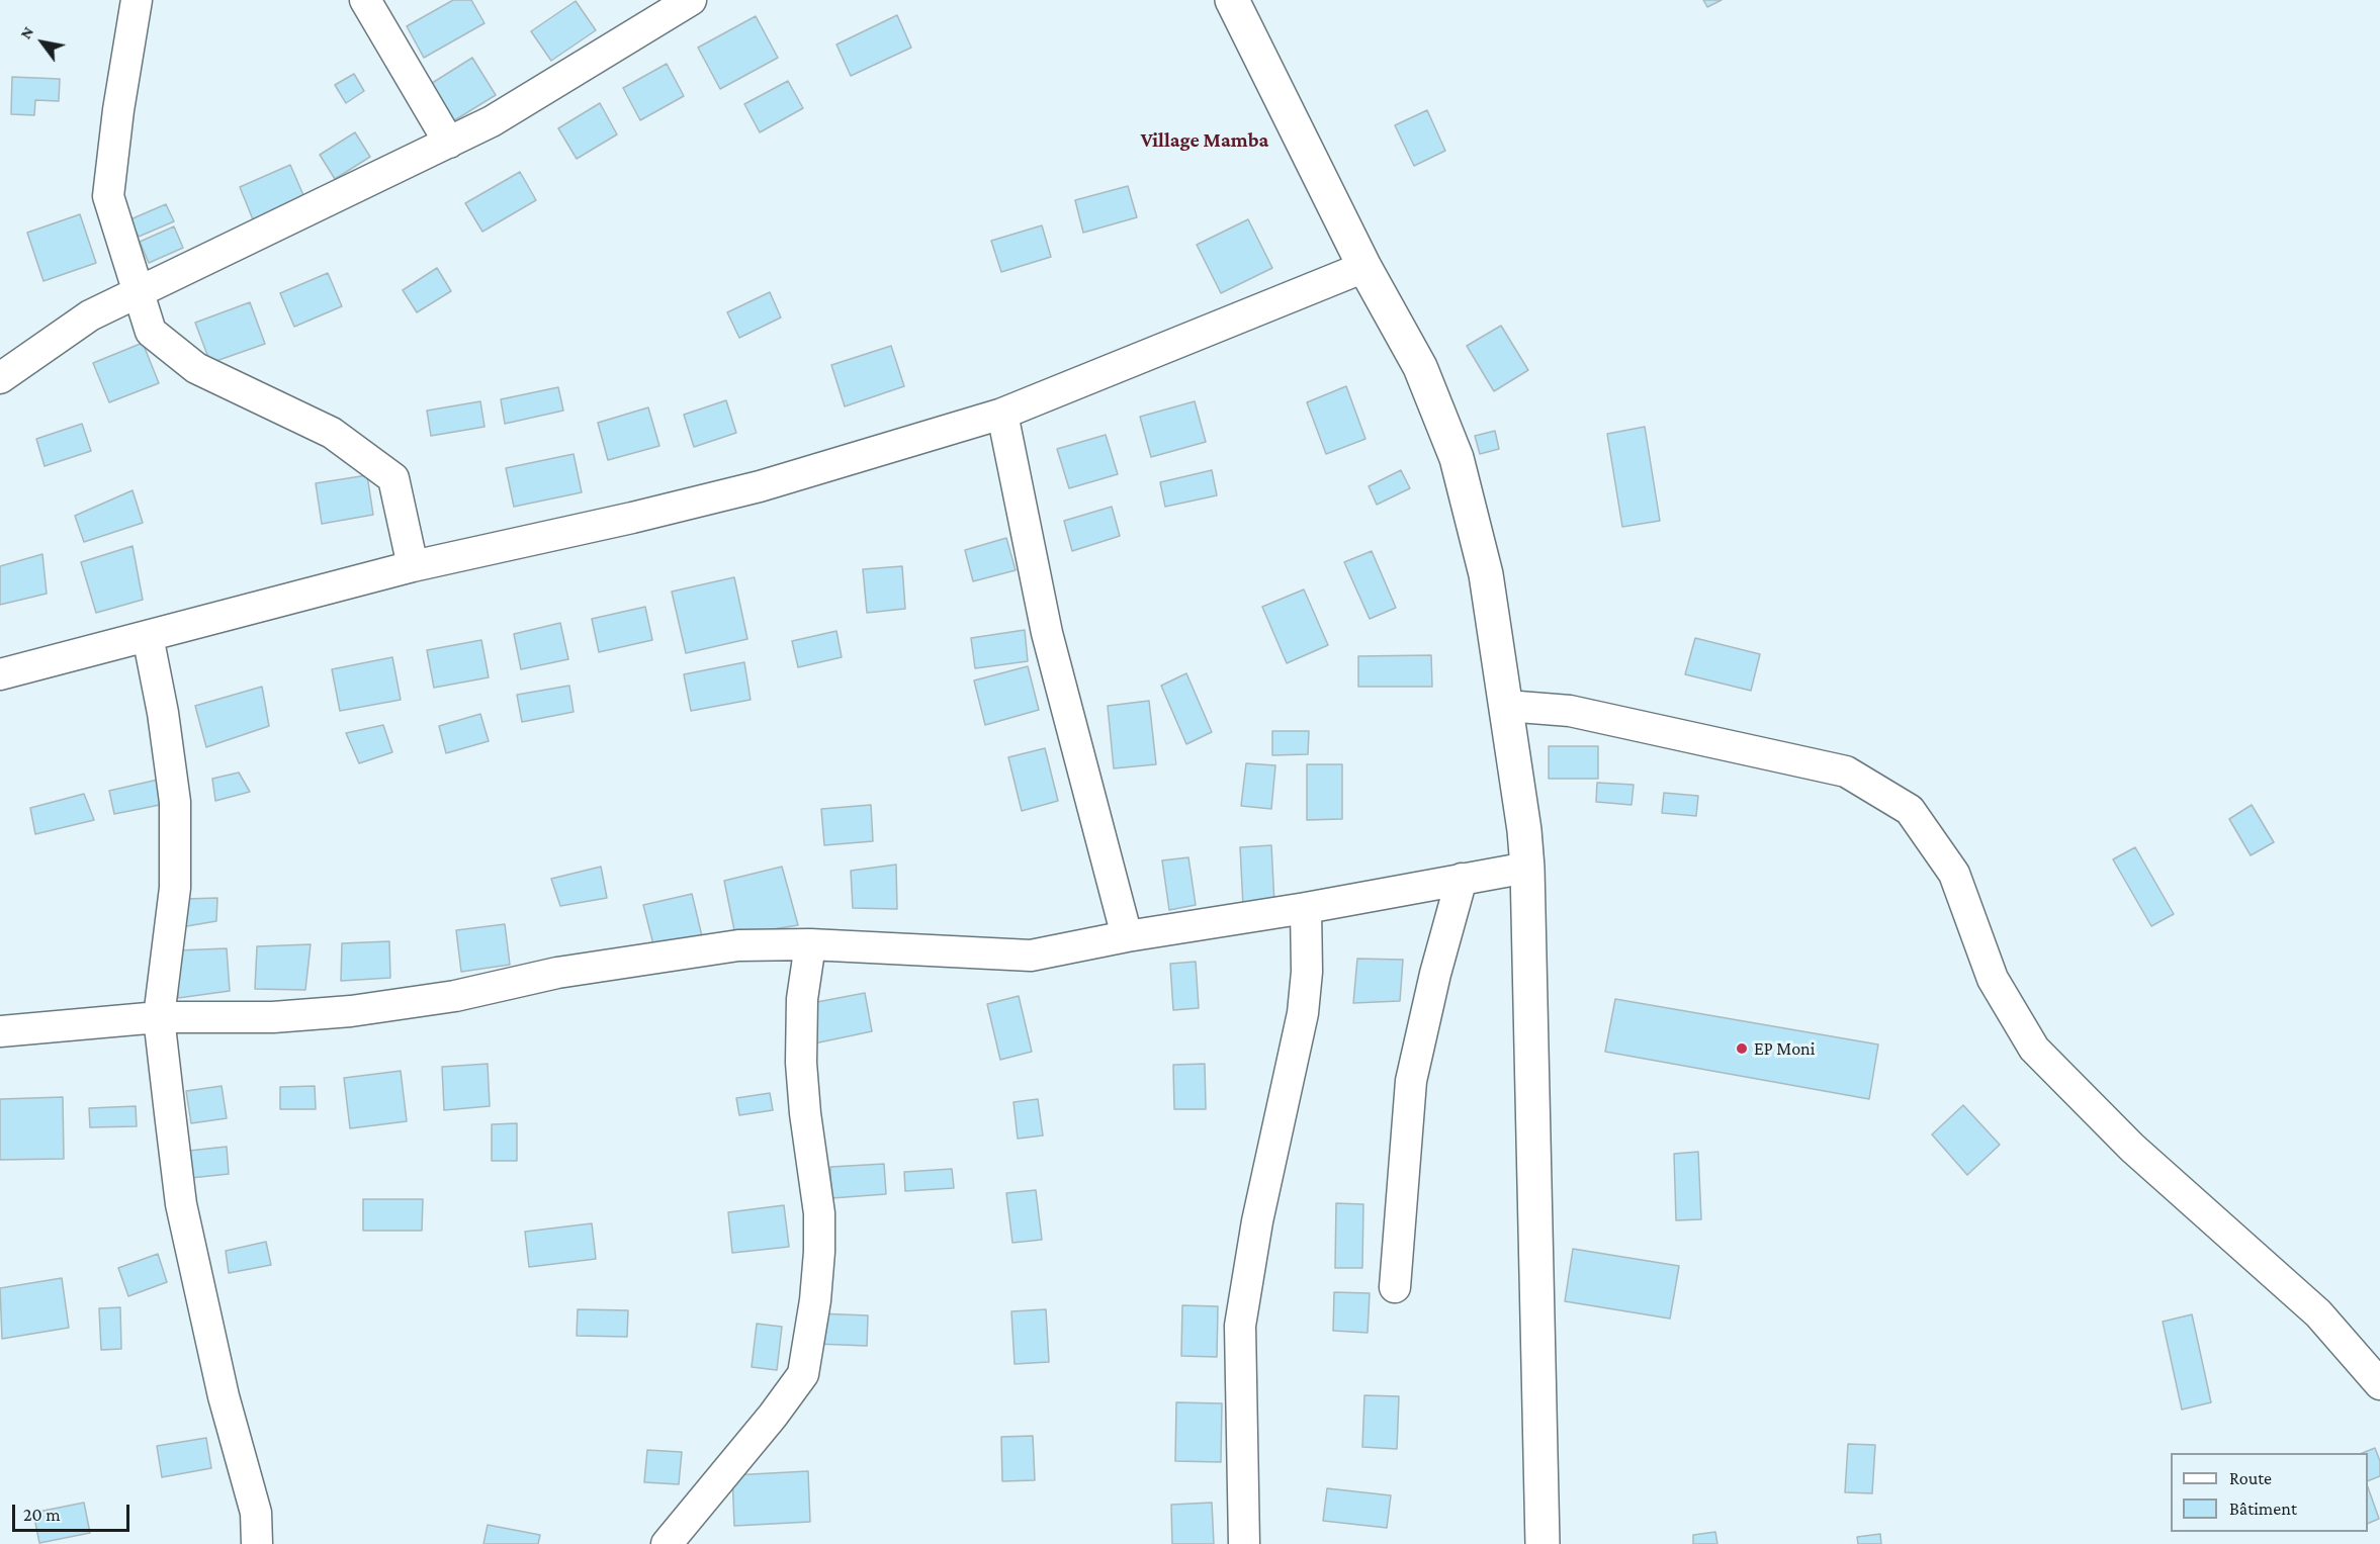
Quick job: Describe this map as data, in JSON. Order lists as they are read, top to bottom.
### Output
{
  "districts": ["Village Mamba"],
  "places": ["EP Moni"],
  "legend": ["Route", "Bâtiment"],
  "scale_bar": "20 m",
  "north": "top left"
}
